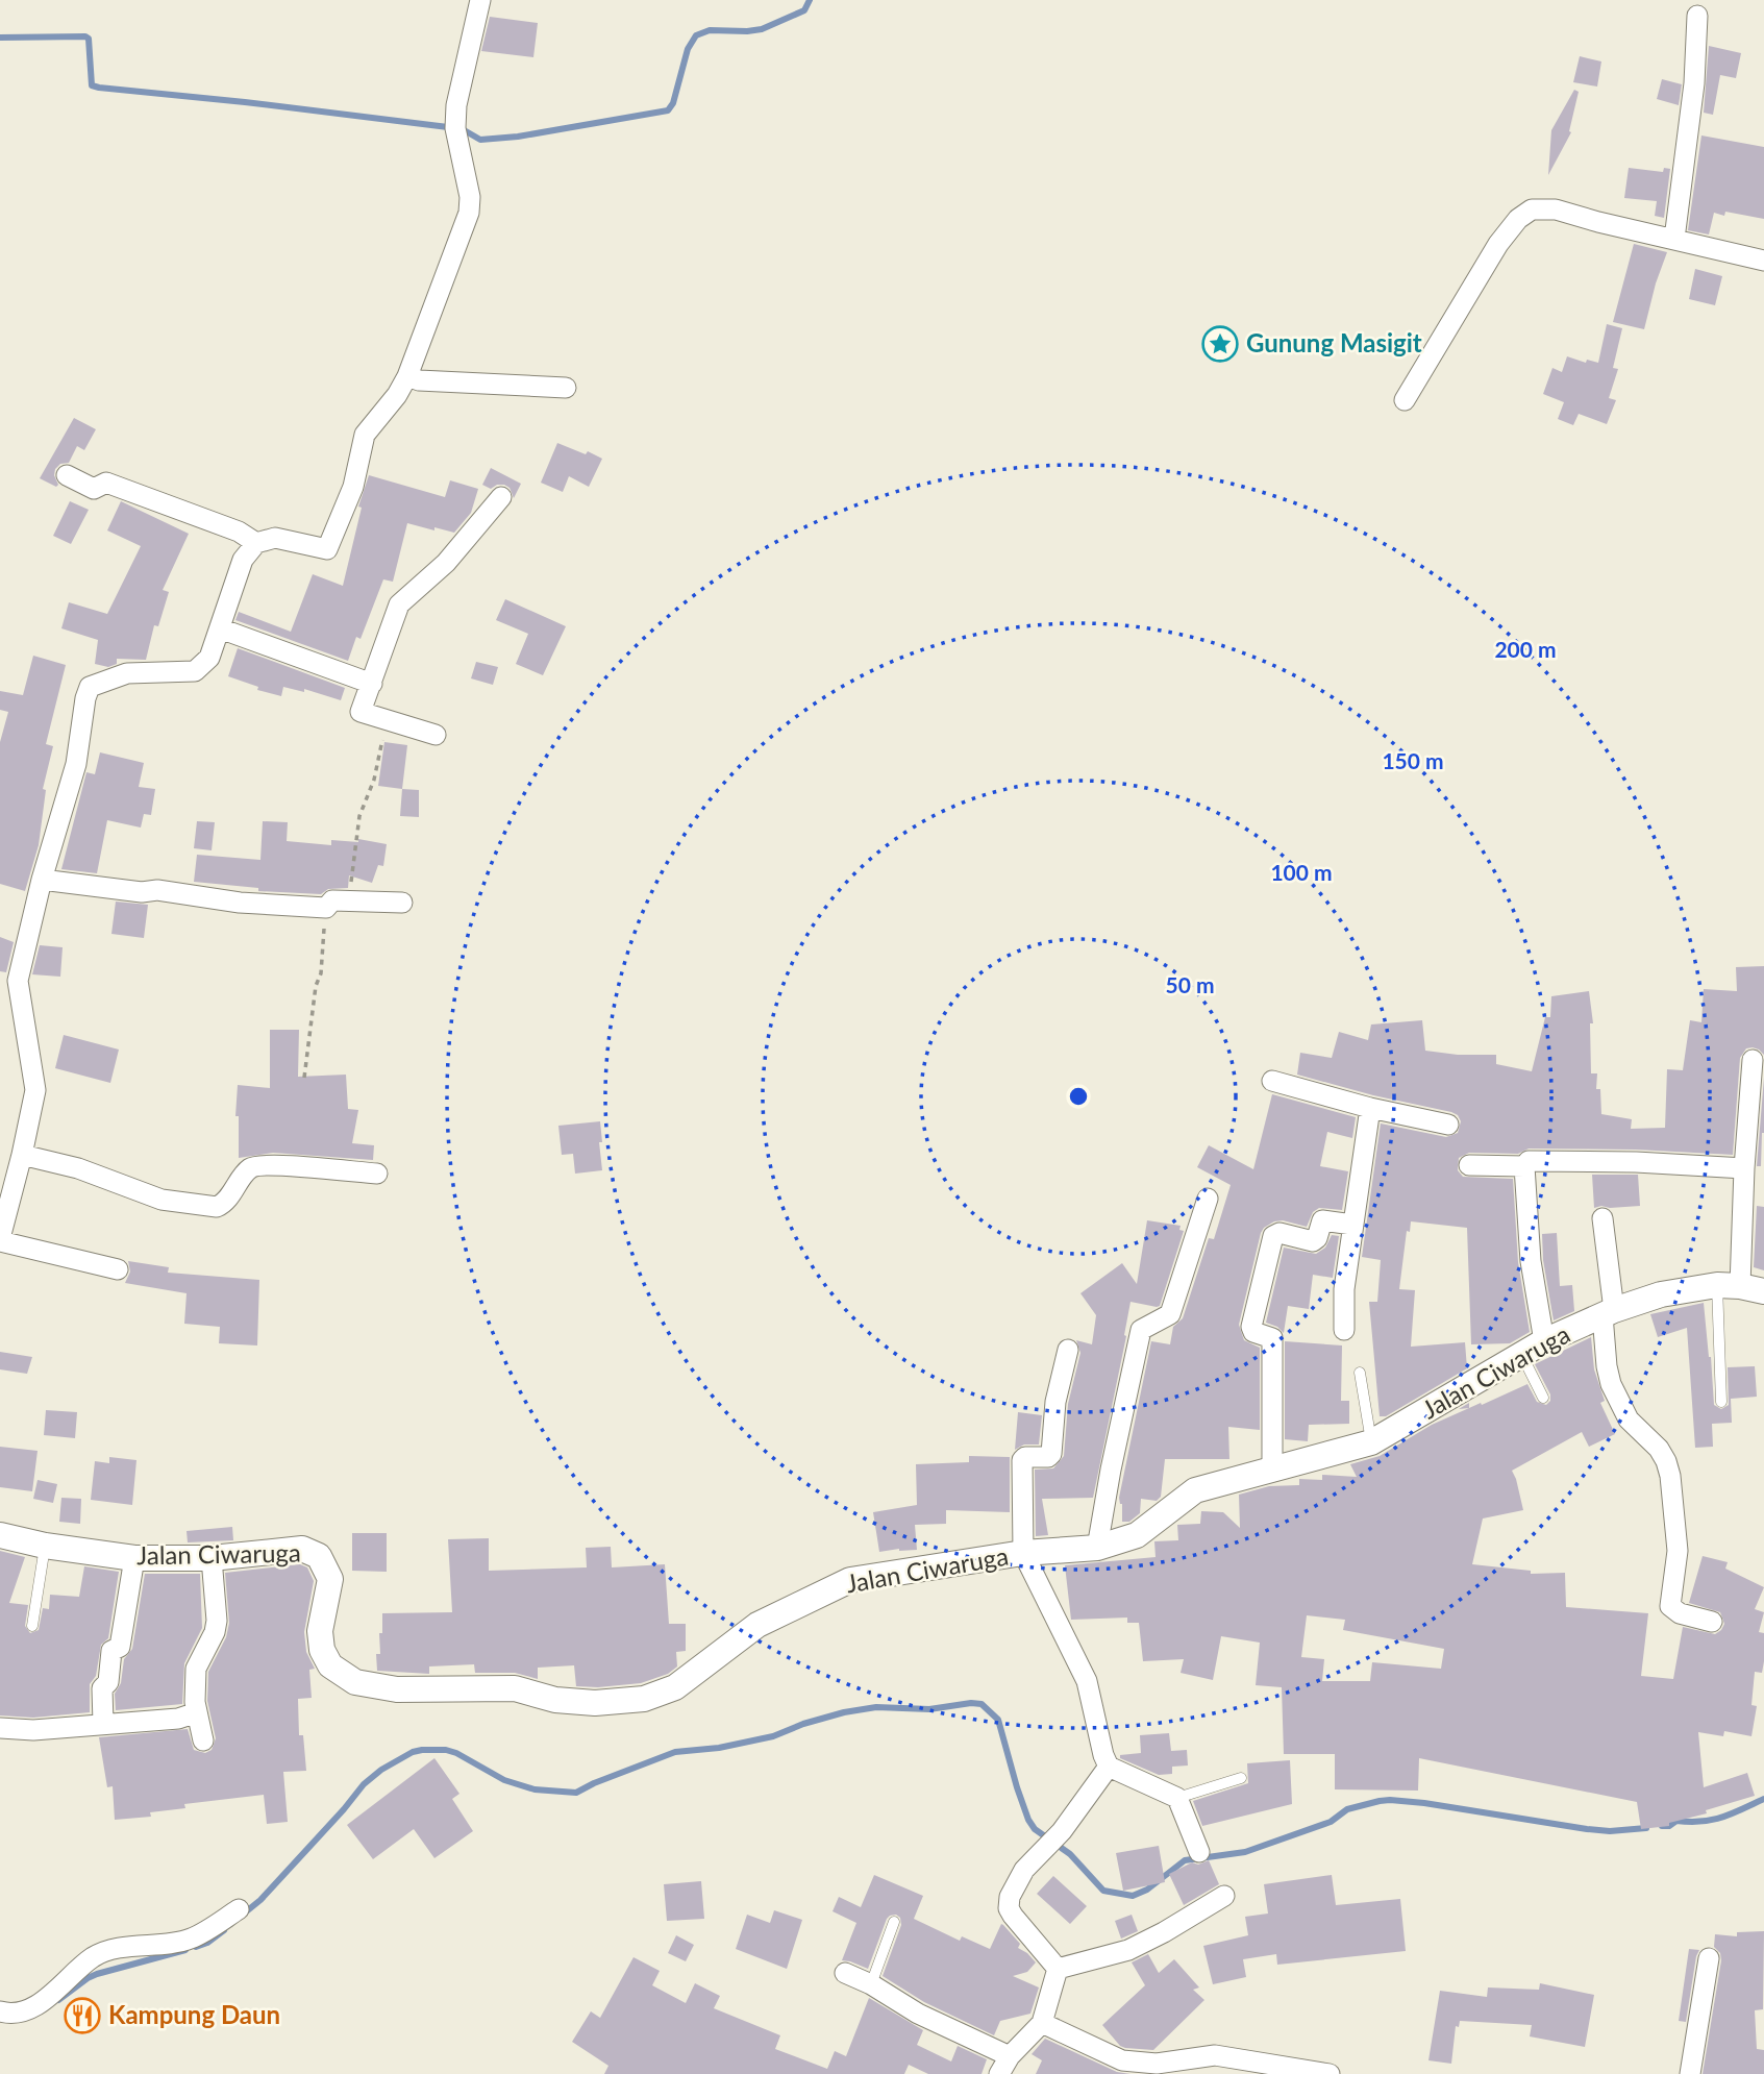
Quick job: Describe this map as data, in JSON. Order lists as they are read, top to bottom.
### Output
{
  "streets": {
    "street": ["Jalan Ciwaruga"]
  },
  "places": {
    "place": ["Gunung Masigit"],
    "restaurant": ["Kampung Daun"]
  },
  "rings": [
    "200 m",
    "150 m",
    "100 m",
    "50 m"
  ]
}
